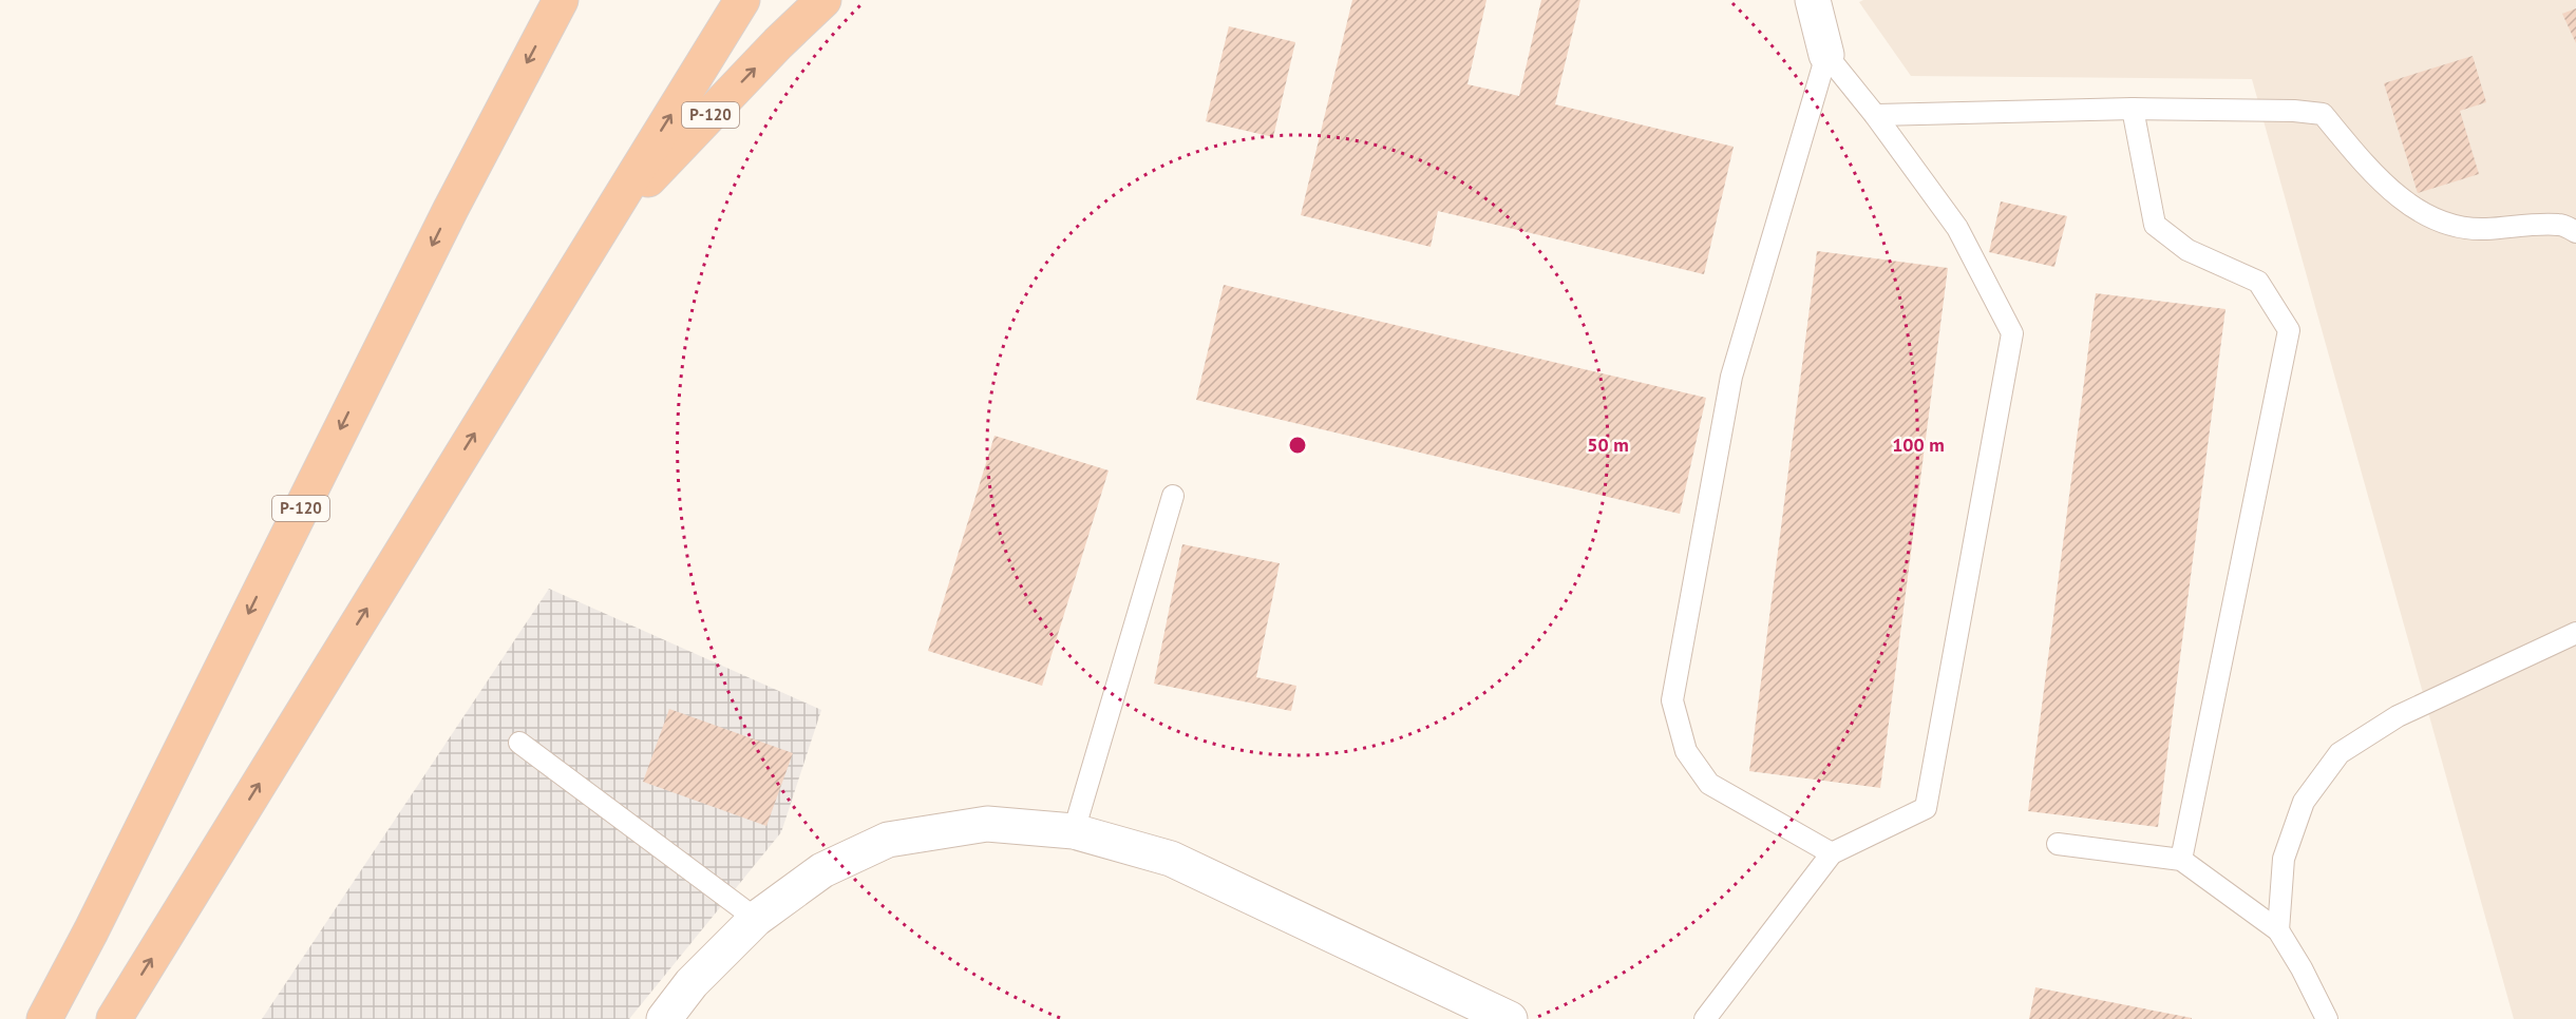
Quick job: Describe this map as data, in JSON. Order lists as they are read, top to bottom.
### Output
{
  "streets": {
    "highway": ["Р-120"]
  },
  "rings": ["50 m", "100 m"]
}
